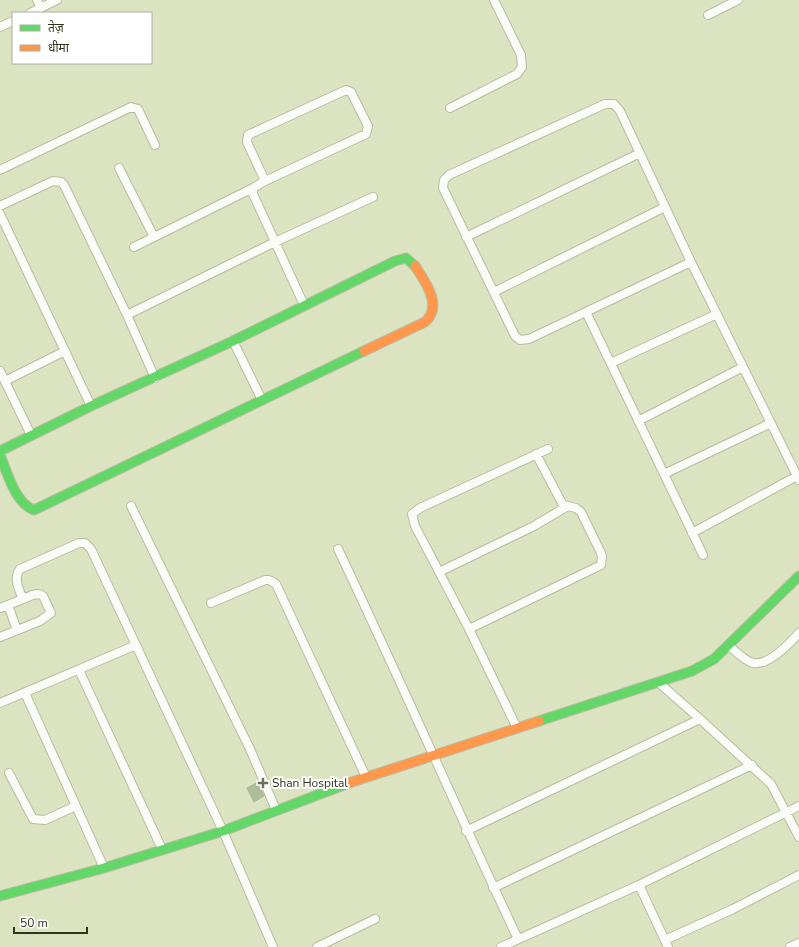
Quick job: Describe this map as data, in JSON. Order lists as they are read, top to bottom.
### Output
{
  "places": {
    "health": ["Shan Hospital"]
  },
  "legend": ["तेज़", "धीमा"],
  "scale_bar": "50 m"
}
